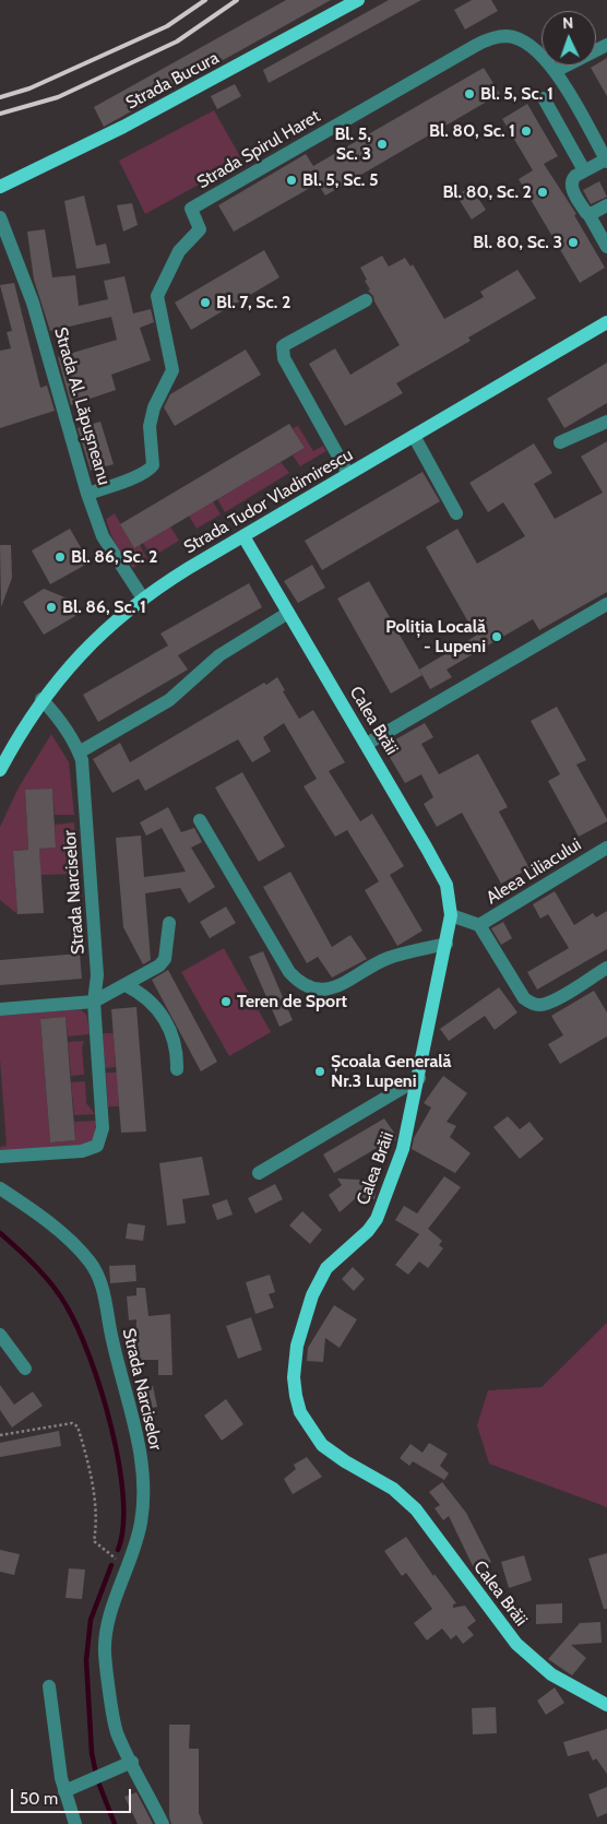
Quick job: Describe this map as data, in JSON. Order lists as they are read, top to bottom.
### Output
{
  "streets": {
    "main road": ["Strada Bucura", "Strada Tudor Vladimirescu", "Calea Brăii"],
    "street": [
      "Strada Spirul Haret",
      "Strada Al. Lăpușneanu",
      "Aleea Liliacului",
      "Strada Narciselor"
    ]
  },
  "crossings": [
    ["Strada Spirul Haret", "Strada Al. Lăpușneanu"],
    ["Strada Al. Lăpușneanu", "Strada Tudor Vladimirescu"],
    ["Strada Tudor Vladimirescu", "Calea Brăii"],
    ["Strada Tudor Vladimirescu", "Strada Narciselor"]
  ],
  "places": [
    "Bl. 5, Sc. 1",
    "Bl. 80, Sc. 1",
    "Bl. 5, Sc. 3",
    "Bl. 5, Sc. 5",
    "Bl. 80, Sc. 2",
    "Bl. 80, Sc. 3",
    "Bl. 7, Sc. 2",
    "Bl. 86, Sc. 2",
    "Bl. 86, Sc. 1",
    "Poliția Locală - Lupeni",
    "Teren de Sport",
    "Școala Generală Nr.3 Lupeni"
  ],
  "scale_bar": "50 m",
  "north": "top"
}
